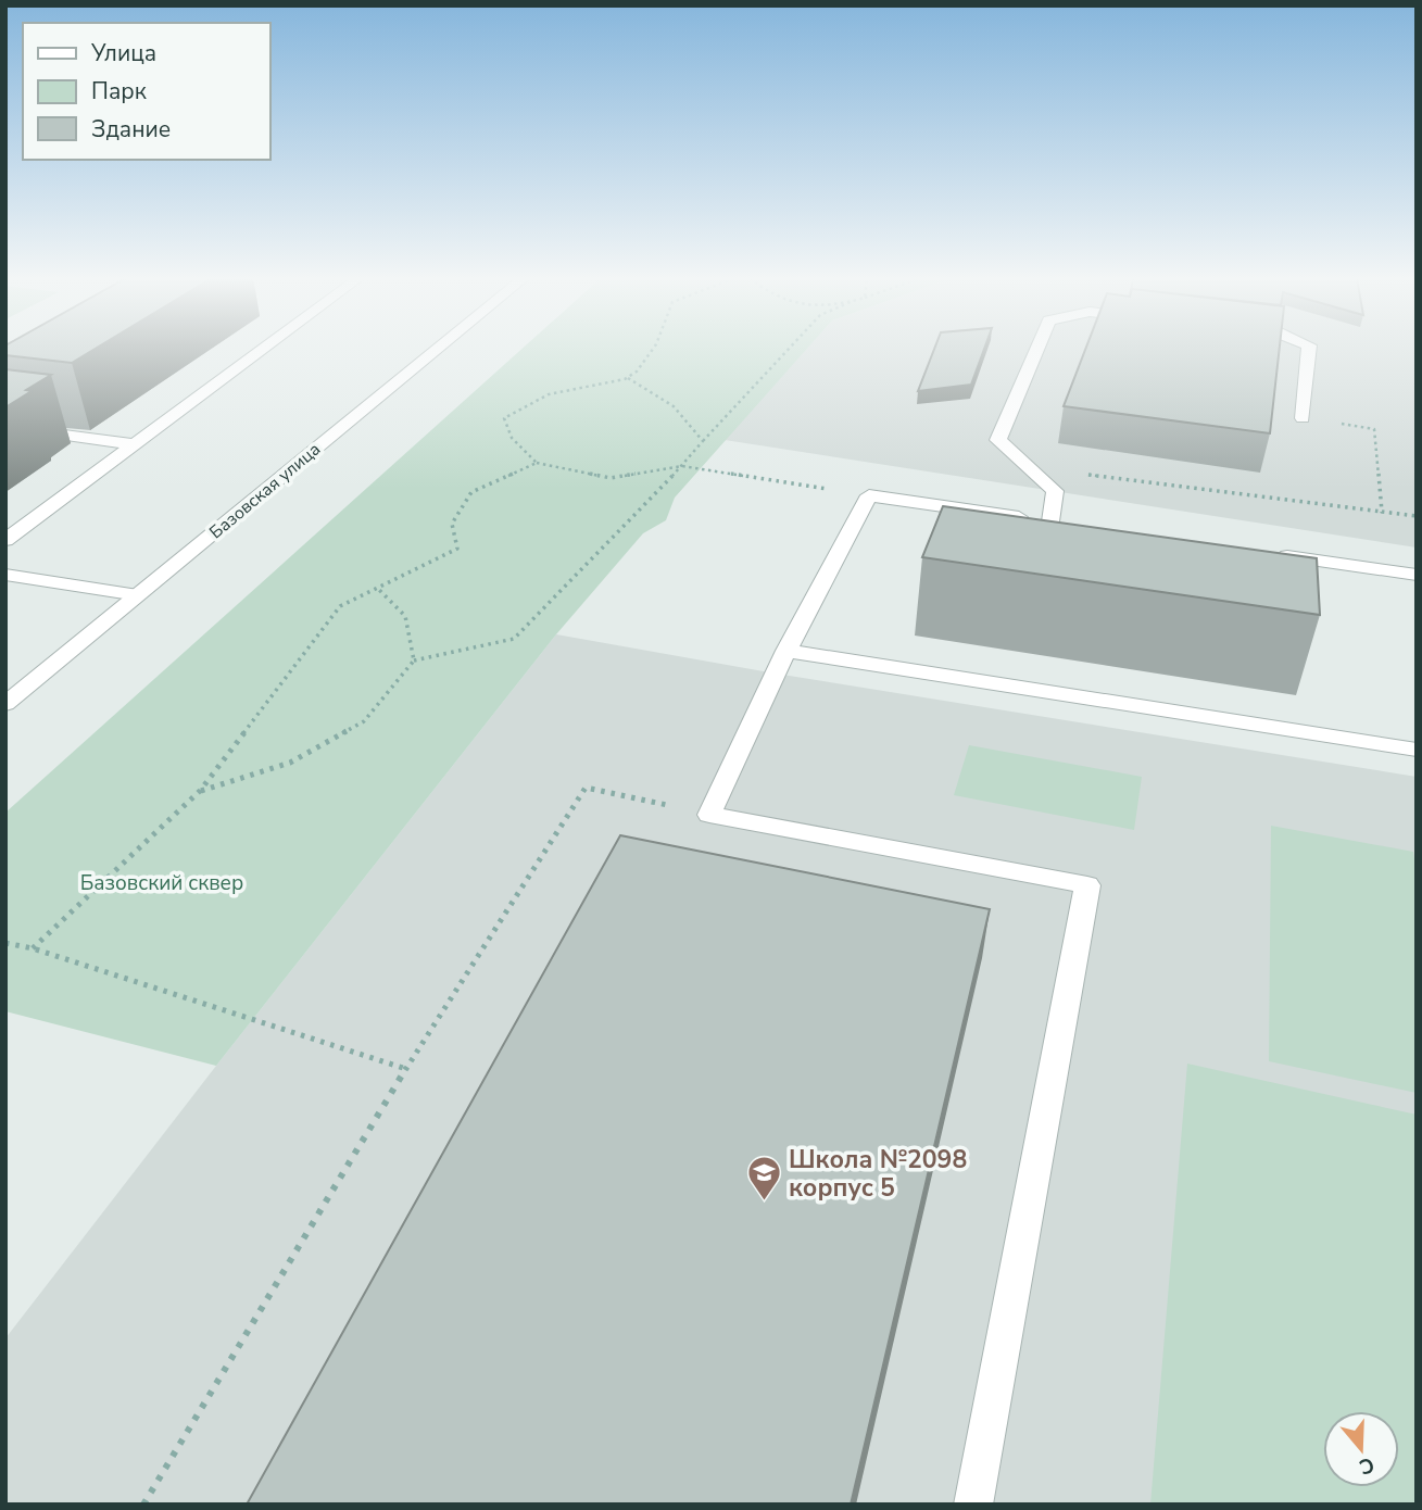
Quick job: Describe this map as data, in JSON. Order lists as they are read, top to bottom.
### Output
{
  "streets": {
    "street": ["Базовская улица"]
  },
  "parks": ["Базовский сквер"],
  "places": {
    "school or university": ["Школа №2098 корпус 5"]
  },
  "legend": ["Улица", "Парк", "Здание"],
  "north": "bottom"
}
